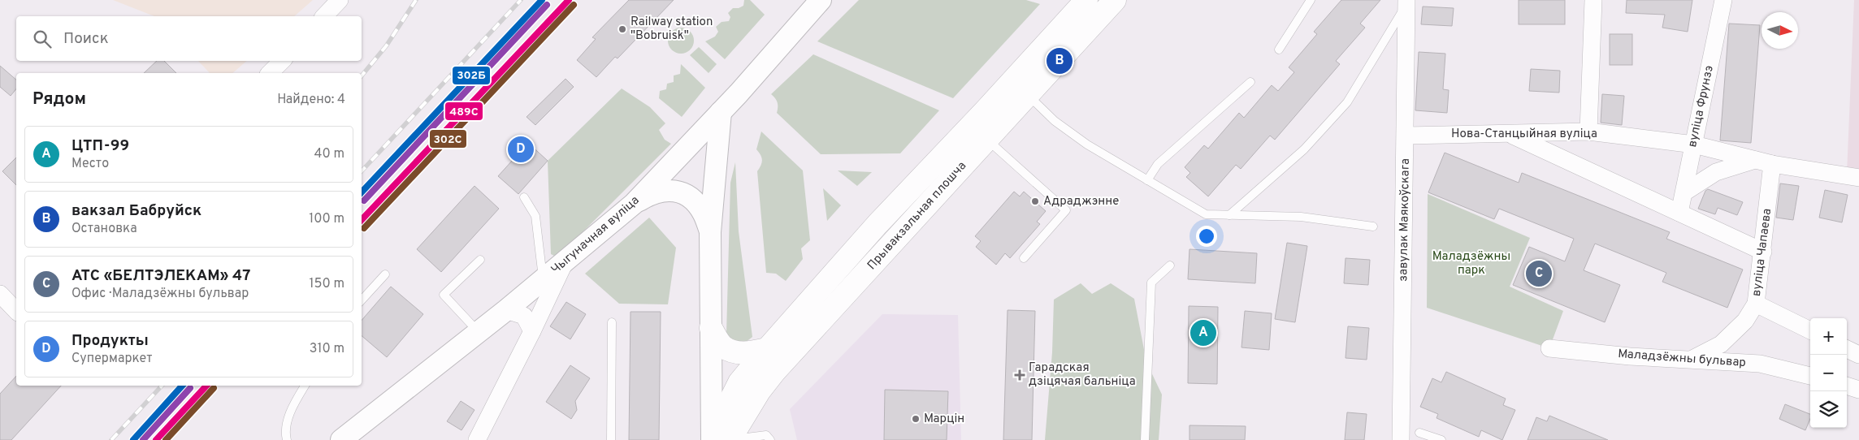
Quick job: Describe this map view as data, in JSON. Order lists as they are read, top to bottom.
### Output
{
  "streets": {
    "main road": ["Прывакзальная плошча"],
    "street": [
      "вуліца Фрунзэ",
      "Нова-Станцыйная вуліца",
      "завулак Маякоўскага",
      "Чыгуначная вуліца",
      "вуліца Чапаева",
      "Маладзёжны бульвар"
    ]
  },
  "crossings": [
    ["вуліца Фрунзэ", "Нова-Станцыйная вуліца"],
    ["Нова-Станцыйная вуліца", "завулак Маякоўскага"],
    ["Нова-Станцыйная вуліца", "вуліца Чапаева"],
    ["вуліца Чапаева", "Маладзёжны бульвар"]
  ],
  "parks": ["Маладзёжны парк"],
  "places": {
    "other": ["Railway station \"Bobruisk\"", "Адраджэнне", "Марцін"],
    "health": ["Гарадская дзіцячая бальніца"]
  },
  "lines": ["transit line 489С", "transit line 302Б", "transit line 302С"],
  "north": "right",
  "page": {
    "search": "Поиск",
    "pins": [
      "B",
      "D",
      "C",
      "A"
    ],
    "heading": ["Рядом", "Найдено: 4"],
    "list": [
      {
        "mark": "A",
        "name": "ЦТП-99",
        "note": "Место",
        "value": "40 m"
      },
      {
        "mark": "B",
        "name": "вакзал Бабруйск",
        "note": "Остановка",
        "value": "100 m"
      },
      {
        "mark": "C",
        "name": "АТС «БЕЛТЭЛЕКАМ» 47",
        "note": "Офис · Маладзёжны бульвар",
        "value": "150 m"
      },
      {
        "mark": "D",
        "name": "Продукты",
        "note": "Супермаркет",
        "value": "310 m"
      }
    ],
    "map_buttons": ["+", "−"]
  }
}
